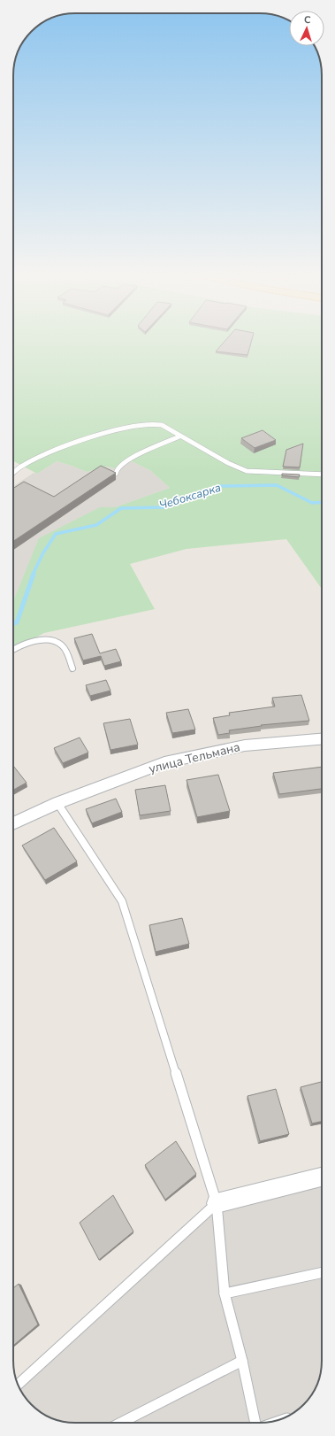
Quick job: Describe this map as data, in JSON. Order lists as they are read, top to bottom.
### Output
{
  "streets": {
    "street": ["улица Тельмана"]
  },
  "water": ["Чебоксарка"],
  "north": "top"
}
